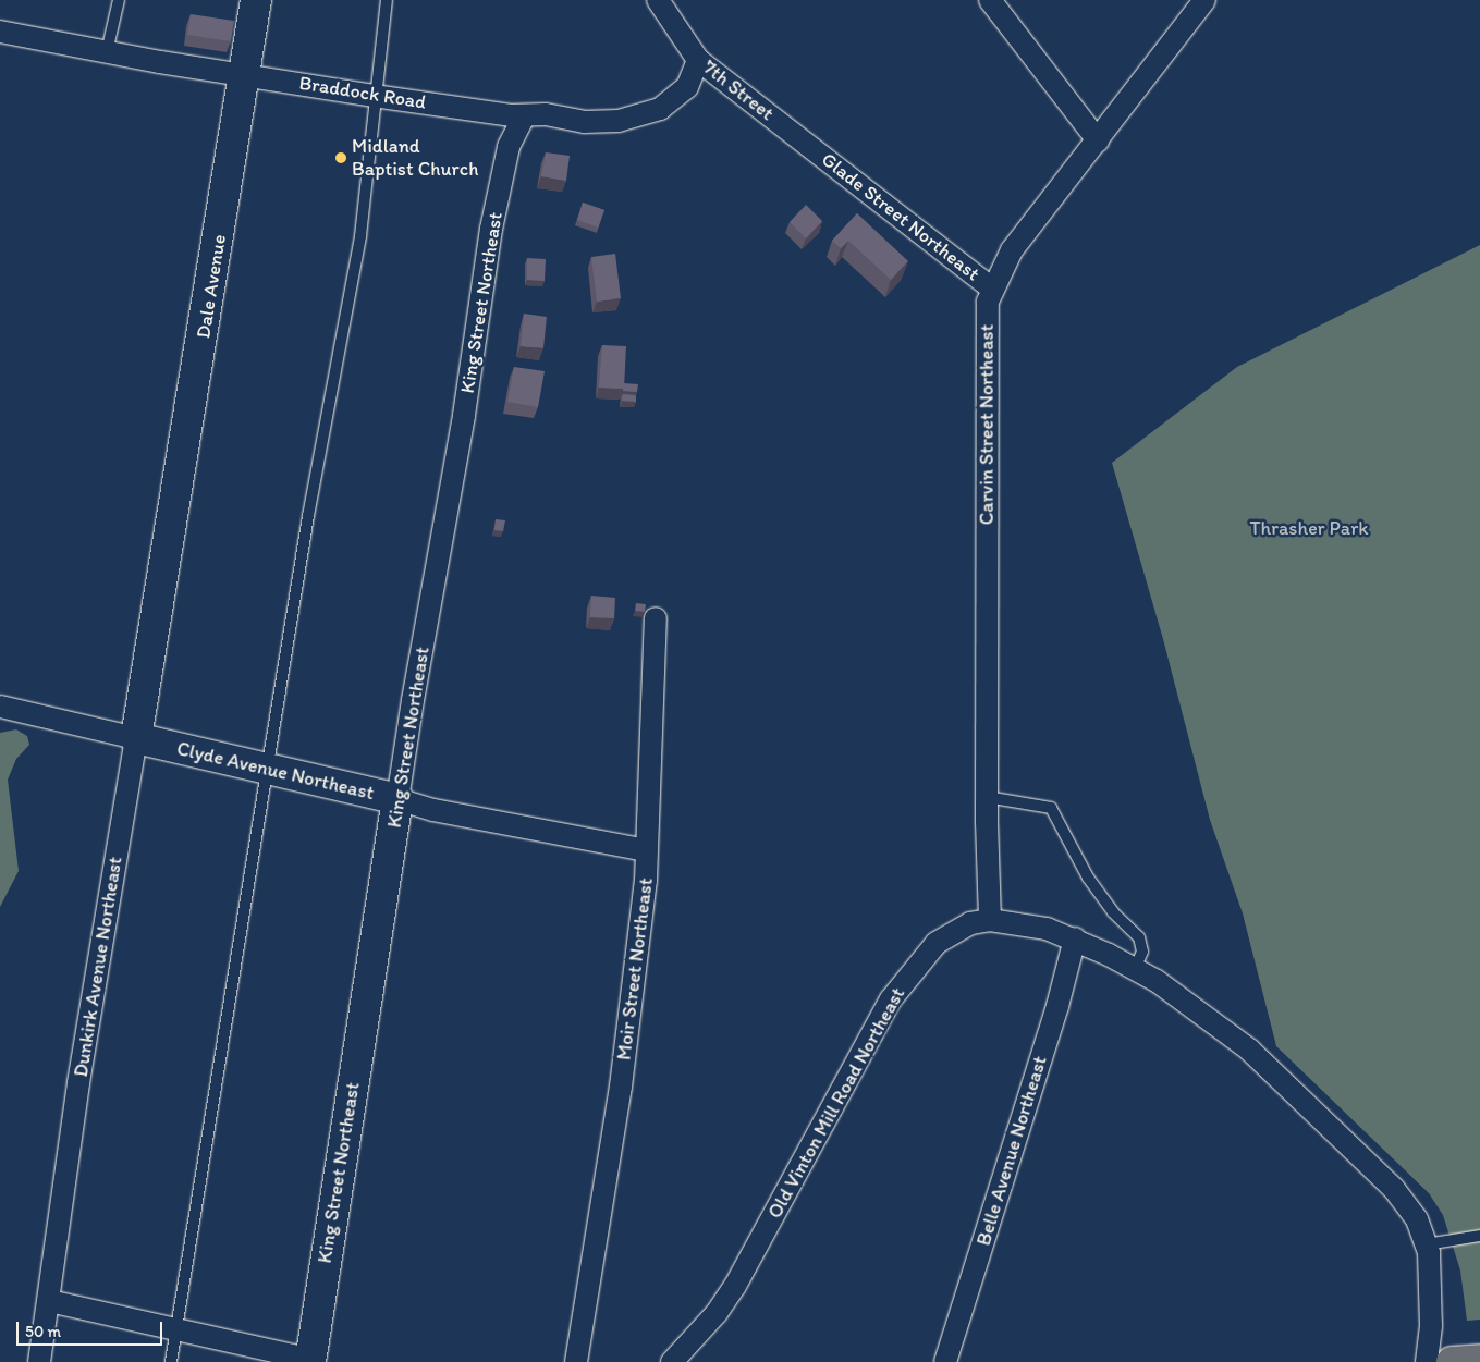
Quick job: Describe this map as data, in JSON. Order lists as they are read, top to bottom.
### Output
{
  "streets": {
    "street": [
      "7th Street",
      "Braddock Road",
      "Glade Street Northeast",
      "Dale Avenue",
      "King Street Northeast",
      "Carvin Street Northeast",
      "Clyde Avenue Northeast",
      "Dunkirk Avenue Northeast",
      "Moir Street Northeast",
      "Old Vinton Mill Road Northeast",
      "Belle Avenue Northeast"
    ]
  },
  "crossings": [
    ["7th Street", "Braddock Road"],
    ["7th Street", "Glade Street Northeast"],
    ["Braddock Road", "Dale Avenue"],
    ["Braddock Road", "King Street Northeast"],
    ["Glade Street Northeast", "Carvin Street Northeast"],
    ["Dale Avenue", "Dunkirk Avenue Northeast"],
    ["King Street Northeast", "Clyde Avenue Northeast"],
    ["Carvin Street Northeast", "Old Vinton Mill Road Northeast"],
    ["Clyde Avenue Northeast", "Dunkirk Avenue Northeast"],
    ["Clyde Avenue Northeast", "Moir Street Northeast"],
    ["Old Vinton Mill Road Northeast", "Belle Avenue Northeast"]
  ],
  "parks": ["Thrasher Park"],
  "places": ["Midland Baptist Church"],
  "scale_bar": "50 m"
}
